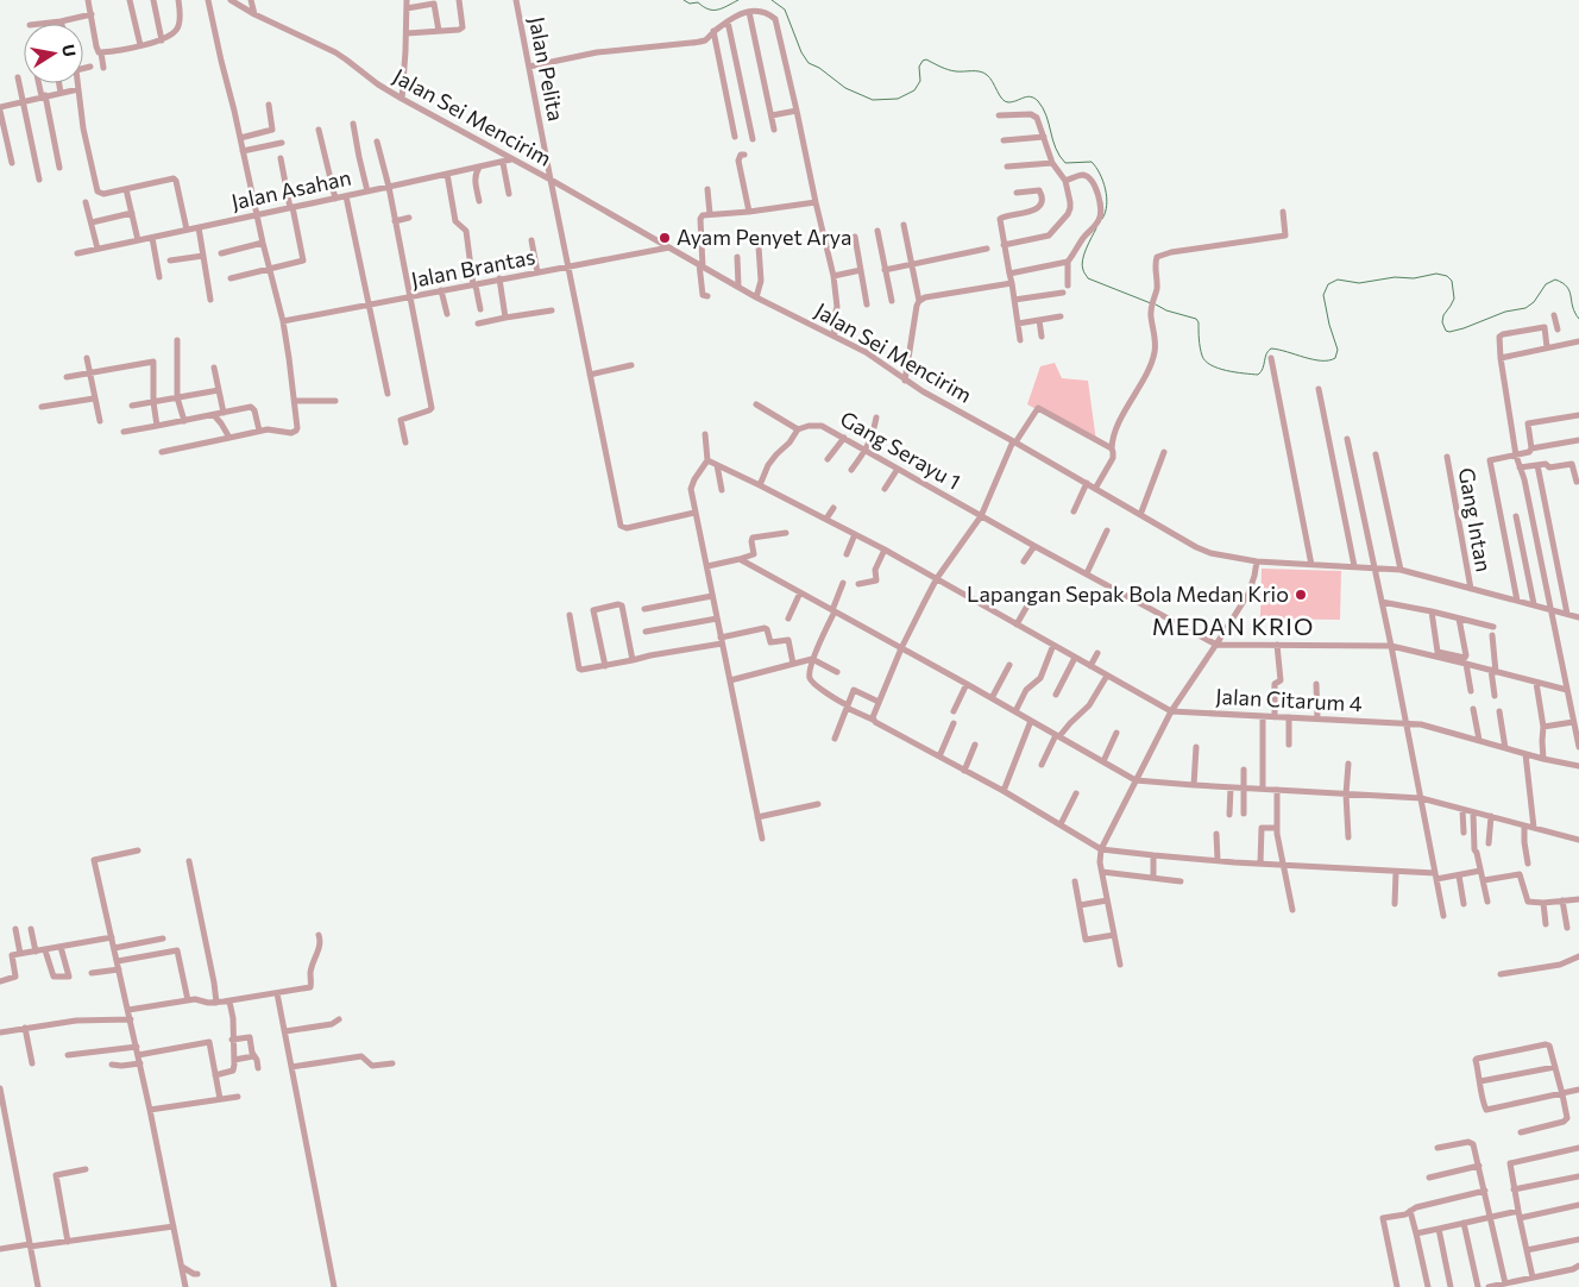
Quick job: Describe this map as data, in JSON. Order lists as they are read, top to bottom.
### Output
{
  "streets": {
    "street": [
      "Jalan Pelita",
      "Jalan Sei Mencirim",
      "Jalan Asahan",
      "Jalan Brantas",
      "Gang Serayu 1",
      "Gang Intan",
      "Jalan Citarum 4"
    ]
  },
  "crossings": [
    ["Jalan Pelita", "Jalan Sei Mencirim"],
    ["Jalan Pelita", "Jalan Brantas"],
    ["Jalan Sei Mencirim", "Jalan Asahan"],
    ["Jalan Sei Mencirim", "Jalan Brantas"],
    ["Jalan Sei Mencirim", "Gang Intan"]
  ],
  "districts": ["MEDAN KRIO"],
  "places": ["Ayam Penyet Arya", "Lapangan Sepak Bola Medan Krio"],
  "north": "right"
}
